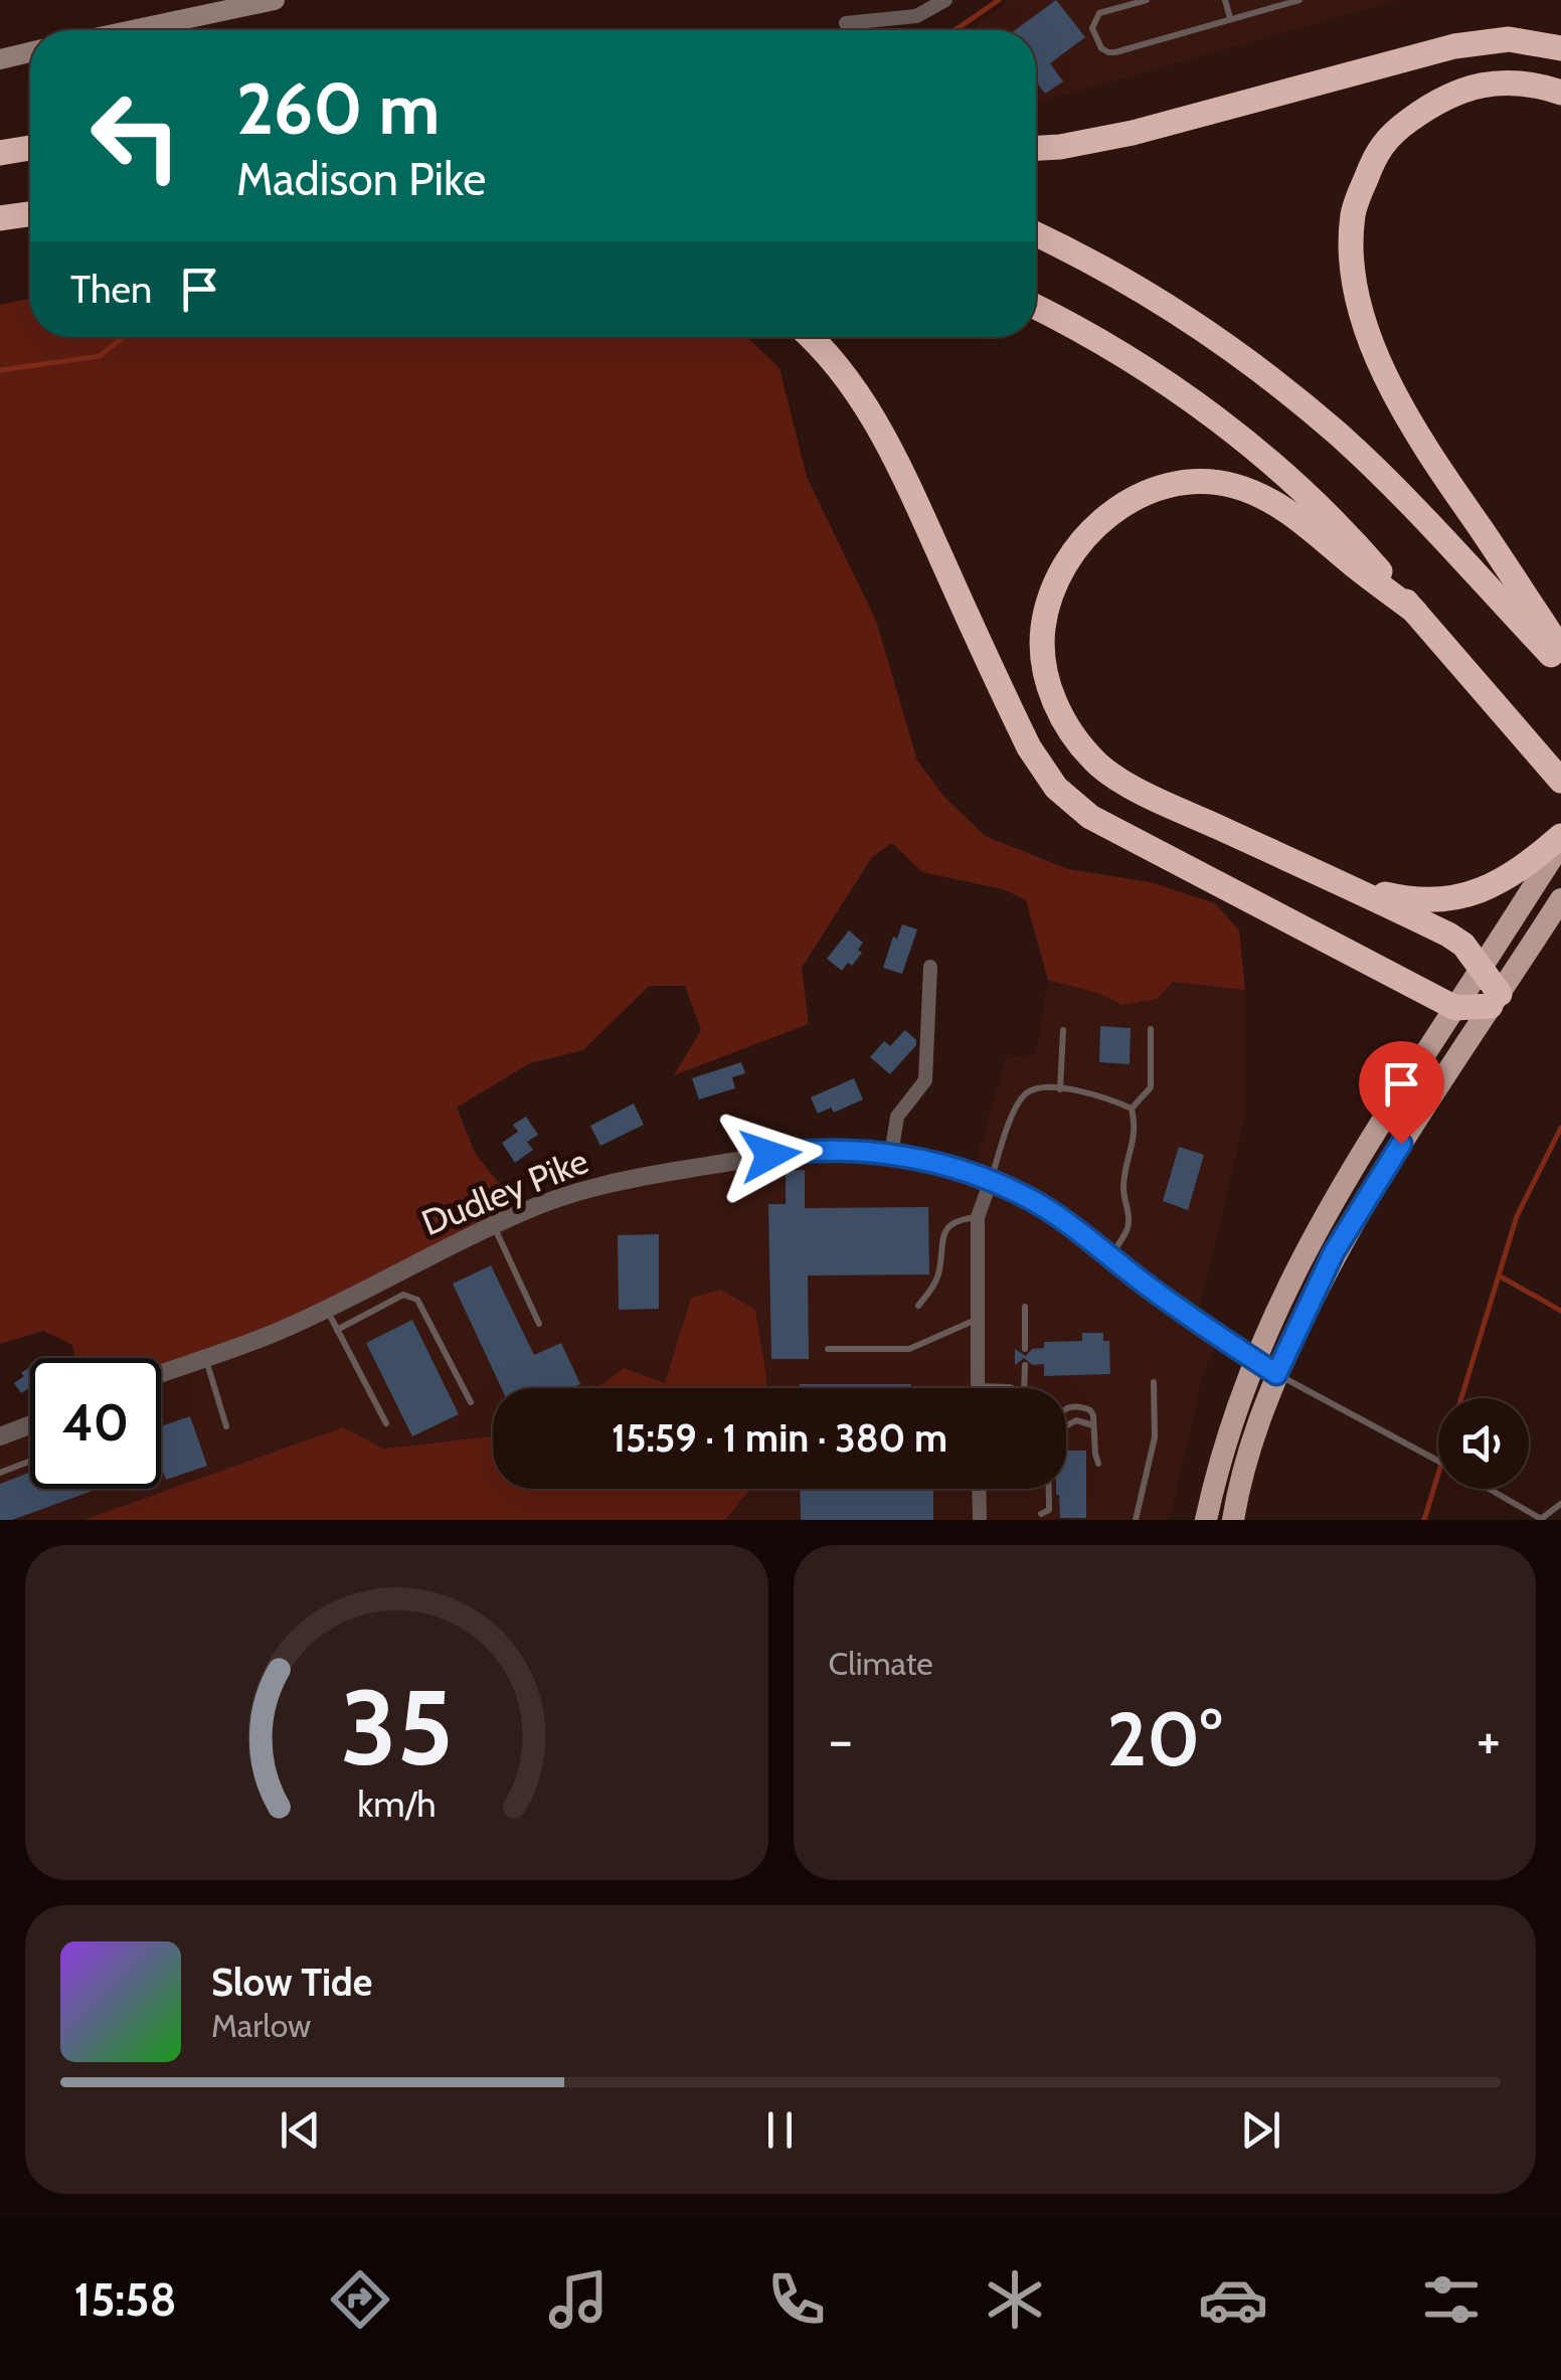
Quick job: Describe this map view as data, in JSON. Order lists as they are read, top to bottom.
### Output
{
  "streets": {
    "street": ["Dudley Pike"]
  },
  "page": {
    "turn": ["260 m", "Madison Pike"],
    "then": "Then",
    "limit": "40",
    "trip": "15:59 · 1 min · 380 m",
    "tile": "Climate",
    "heat": ["−", "20°", "+"],
    "song": ["Slow Tide", "Marlow"],
    "tabs": "15:58",
    "gauge": ["35", "km/h"]
  }
}
